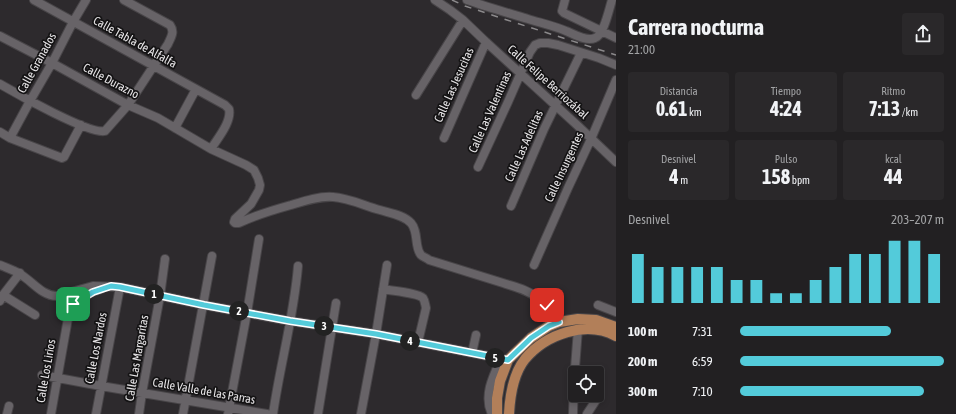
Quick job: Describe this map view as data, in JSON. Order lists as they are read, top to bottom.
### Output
{
  "streets": {
    "street": [
      "Calle Tabla de Alfalfa",
      "Calle Granados",
      "Calle Durazno",
      "Calle Felipe Berriozábal",
      "Calle Las Jesucitas",
      "Calle Las Valentinas",
      "Calle Las Adelitas",
      "Calle Insurgentes",
      "Calle Los Nardos",
      "Calle Las Margaritas",
      "Calle Los Lirios",
      "Calle Valle de las Parras"
    ]
  },
  "crossings": [
    ["Calle Tabla de Alfalfa", "Calle Granados"],
    ["Calle Tabla de Alfalfa", "Calle Durazno"],
    ["Calle Granados", "Calle Durazno"],
    ["Calle Felipe Berriozábal", "Calle Las Jesucitas"],
    ["Calle Felipe Berriozábal", "Calle Las Valentinas"],
    ["Calle Felipe Berriozábal", "Calle Las Adelitas"],
    ["Calle Felipe Berriozábal", "Calle Insurgentes"],
    ["Calle Las Valentinas", "Calle Las Adelitas"],
    ["Calle Los Nardos", "Calle Valle de las Parras"],
    ["Calle Las Margaritas", "Calle Valle de las Parras"],
    ["Calle Los Lirios", "Calle Valle de las Parras"]
  ],
  "page": {
    "heading": ["Carrera nocturna", "21:00"],
    "stats": [
      ["Distancia", "0.61 km"],
      ["Tiempo", "4:24"],
      ["Ritmo", "7:13 /km"],
      ["Desnivel", "4 m"],
      ["Pulso", "158 bpm"],
      ["kcal", "44"]
    ],
    "chart": ["Desnivel", "203–207 m"],
    "pins": [
      "1",
      "2",
      "3",
      "4",
      "5"
    ],
    "list": [
      {
        "name": "100 m",
        "note": "7:31"
      },
      {
        "name": "200 m",
        "note": "6:59"
      },
      {
        "name": "300 m",
        "note": "7:10"
      }
    ]
  }
}
